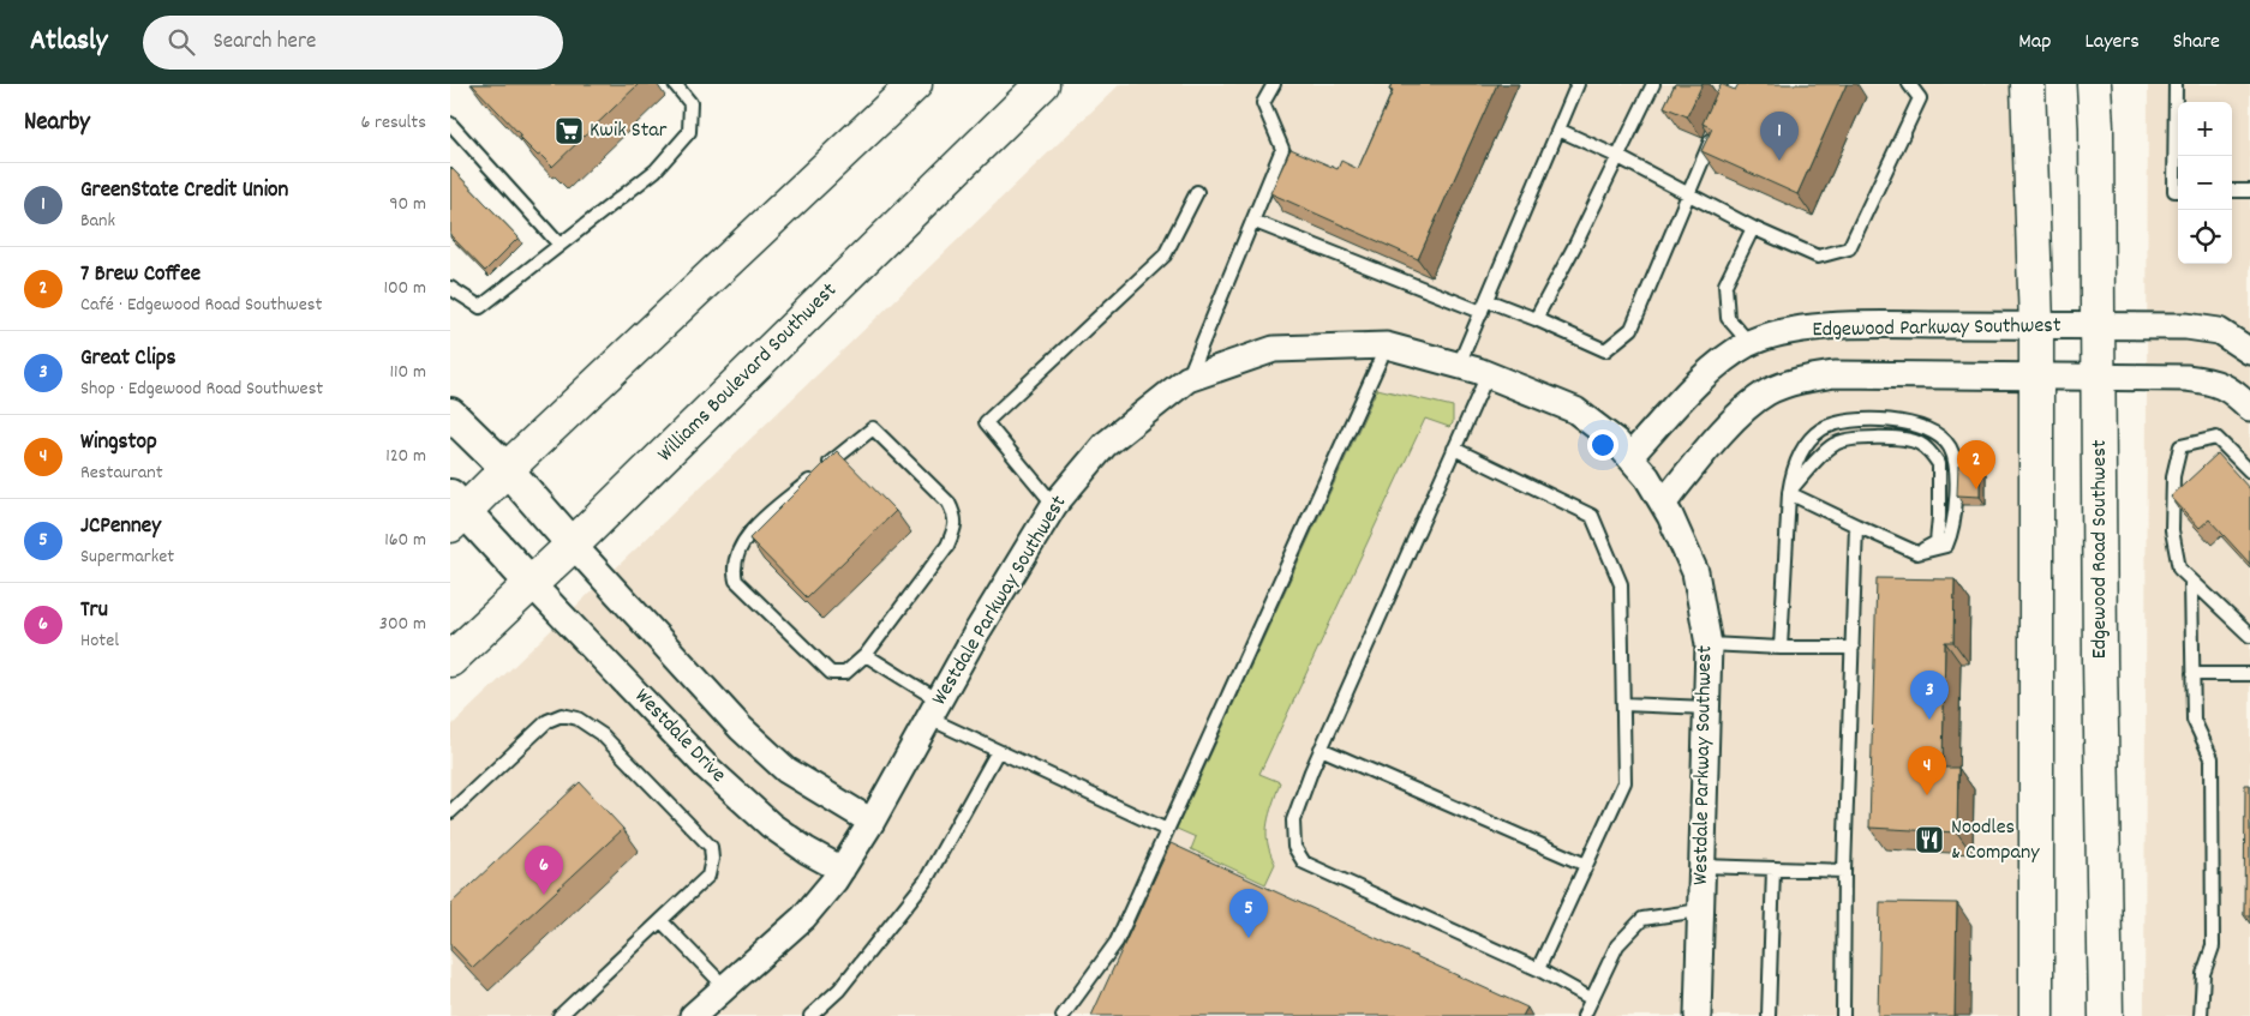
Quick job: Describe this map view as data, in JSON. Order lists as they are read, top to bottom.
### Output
{
  "streets": {
    "main road": ["Williams Boulevard Southwest", "Edgewood Road Southwest"],
    "street": ["Edgewood Parkway Southwest", "Westdale Parkway Southwest", "Westdale Drive"]
  },
  "crossings": [
    ["Edgewood Parkway Southwest", "Edgewood Road Southwest"],
    ["Edgewood Parkway Southwest", "Westdale Parkway Southwest"],
    ["Williams Boulevard Southwest", "Westdale Drive"],
    ["Westdale Parkway Southwest", "Westdale Drive"]
  ],
  "places": {
    "supermarket": ["Kwik Star"],
    "restaurant": ["Noodles & Company"]
  },
  "page": {
    "header": "Atlasly",
    "search": "Search here",
    "nav": ["Map", "Layers", "Share"],
    "heading": ["Nearby", "6 results"],
    "map_buttons": ["+", "−"],
    "pins": [
      "1",
      "2",
      "3",
      "4",
      "6",
      "5"
    ],
    "list": [
      {
        "mark": "1",
        "name": "GreenState Credit Union",
        "note": "Bank",
        "value": "90 m"
      },
      {
        "mark": "2",
        "name": "7 Brew Coffee",
        "note": "Café · Edgewood Road Southwest",
        "value": "100 m"
      },
      {
        "mark": "3",
        "name": "Great Clips",
        "note": "Shop · Edgewood Road Southwest",
        "value": "110 m"
      },
      {
        "mark": "4",
        "name": "Wingstop",
        "note": "Restaurant",
        "value": "120 m"
      },
      {
        "mark": "5",
        "name": "JCPenney",
        "note": "Supermarket",
        "value": "160 m"
      },
      {
        "mark": "6",
        "name": "Tru",
        "note": "Hotel",
        "value": "300 m"
      }
    ]
  }
}
